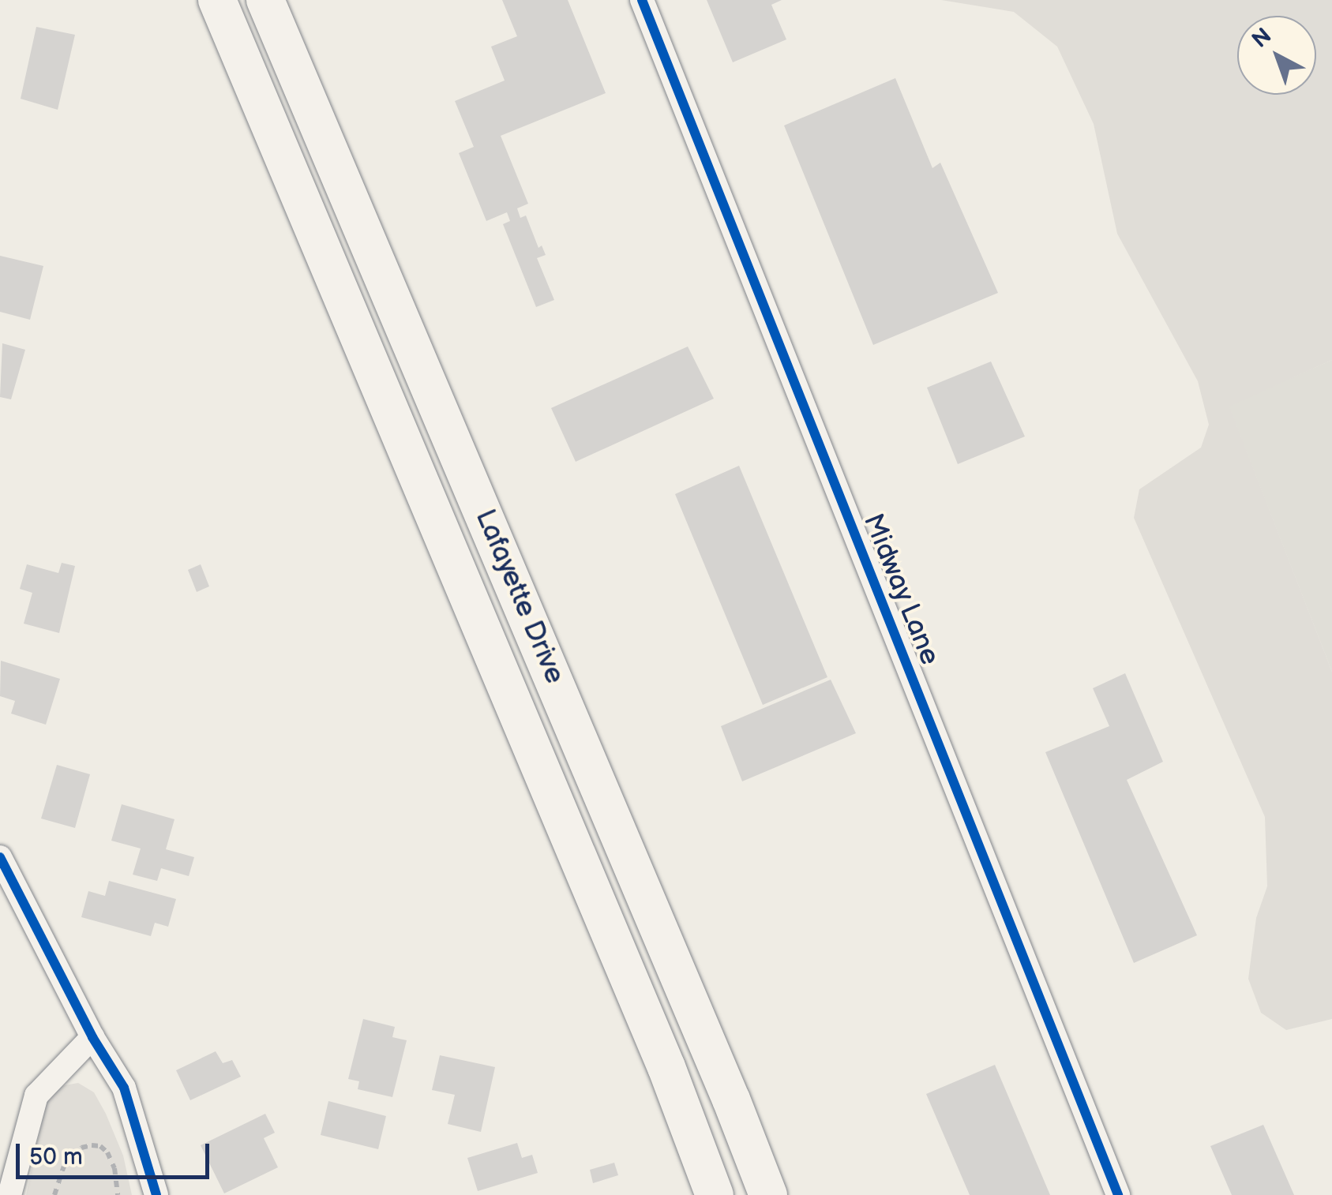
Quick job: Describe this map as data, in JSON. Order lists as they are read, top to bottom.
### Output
{
  "streets": {
    "main road": ["Lafayette Drive"],
    "street": ["Midway Lane"]
  },
  "scale_bar": "50 m",
  "north": "top left"
}
